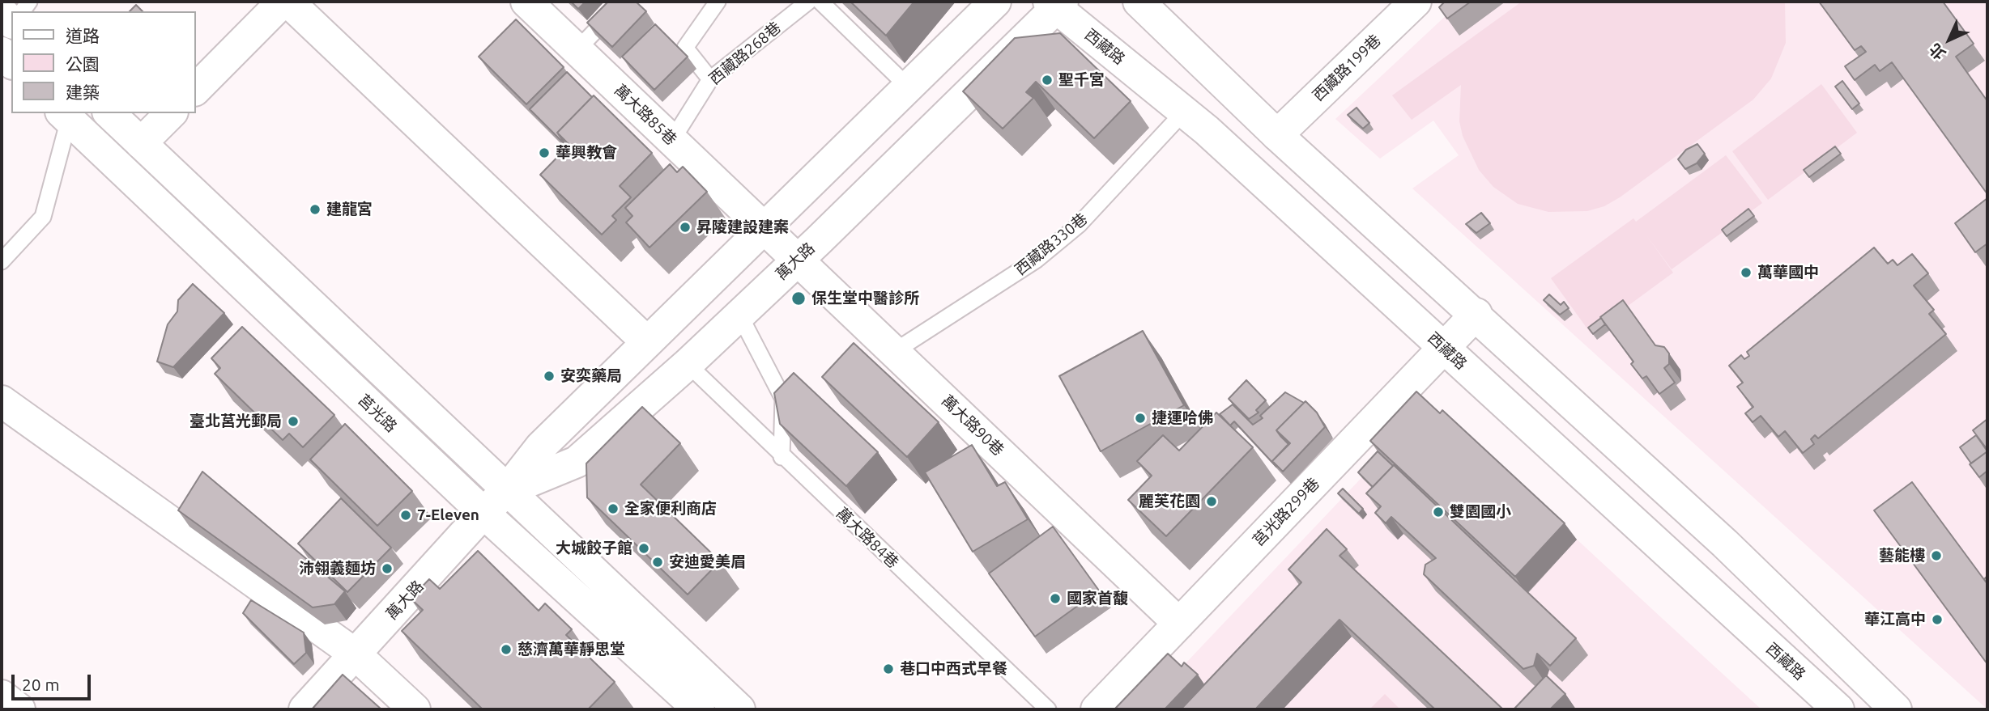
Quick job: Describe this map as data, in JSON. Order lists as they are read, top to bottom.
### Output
{
  "streets": {
    "street": [
      "西藏路",
      "西藏路199巷",
      "萬大路85巷",
      "萬大路",
      "莒光路",
      "萬大路90巷",
      "莒光路299巷"
    ],
    "lane": ["西藏路268巷", "西藏路330巷", "萬大路84巷"]
  },
  "crossings": [
    ["西藏路", "西藏路330巷"],
    ["西藏路", "萬大路"],
    ["西藏路", "莒光路299巷"],
    ["西藏路268巷", "萬大路85巷"],
    ["萬大路85巷", "萬大路"],
    ["萬大路85巷", "萬大路90巷"],
    ["西藏路330巷", "萬大路90巷"],
    ["萬大路", "莒光路"],
    ["萬大路", "萬大路90巷"],
    ["萬大路", "萬大路84巷"],
    ["萬大路90巷", "莒光路299巷"]
  ],
  "places": [
    "聖千宮",
    "華興教會",
    "建龍宮",
    "昇陵建設建案",
    "萬華國中",
    "保生堂中醫診所",
    "安奕藥局",
    "捷運哈佛",
    "臺北莒光郵局",
    "麗芙花園",
    "全家便利商店",
    "雙園國小",
    "7-Eleven",
    "大城餃子館",
    "藝能樓",
    "安迪愛美眉",
    "沛翎義麵坊",
    "國家首馥",
    "華江高中",
    "慈濟萬華靜思堂",
    "巷口中西式早餐"
  ],
  "legend": ["道路", "公園", "建築"],
  "scale_bar": "20 m",
  "north": "bottom left"
}
